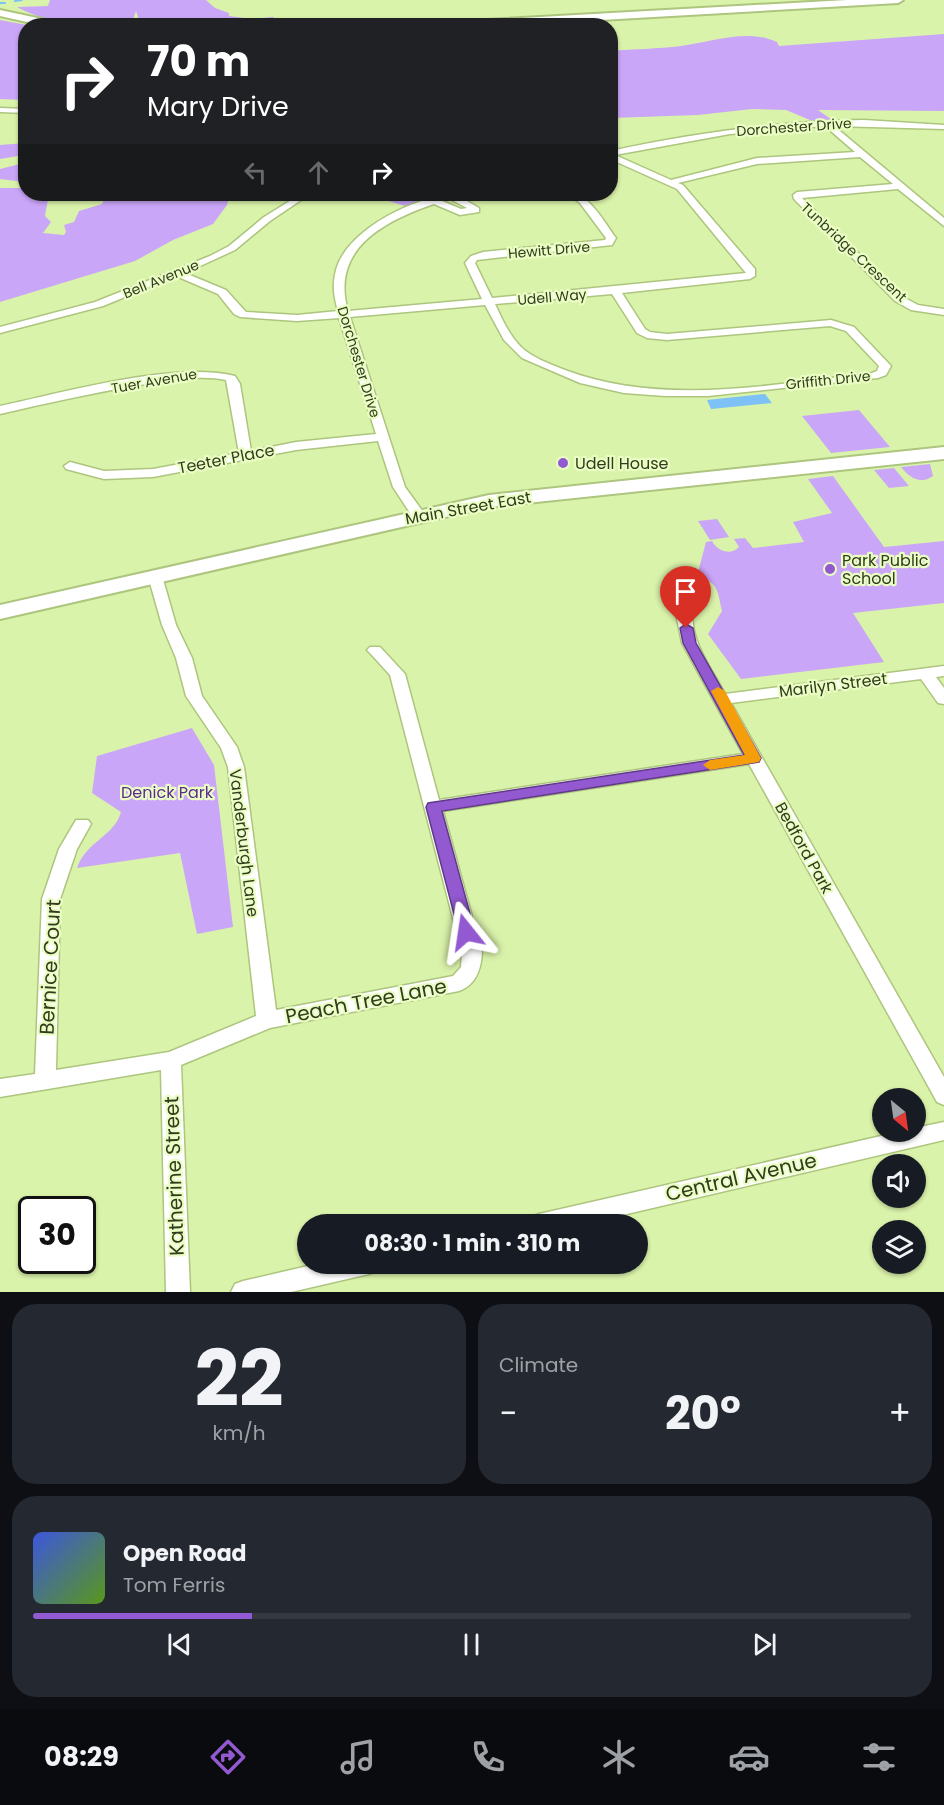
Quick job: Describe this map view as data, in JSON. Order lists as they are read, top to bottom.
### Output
{
  "streets": {
    "main road": ["Main Street East"],
    "street": [
      "Dorchester Drive",
      "Hewitt Drive",
      "Tunbridge Crescent",
      "Bell Avenue",
      "Udell Way",
      "Griffith Drive",
      "Tuer Avenue",
      "Teeter Place",
      "Marilyn Street",
      "Vanderburgh Lane",
      "Bedford Park",
      "Bernice Court",
      "Peach Tree Lane",
      "Katherine Street",
      "Central Avenue"
    ]
  },
  "crossings": [
    ["Dorchester Drive", "Udell Way"],
    ["Dorchester Drive", "Teeter Place"],
    ["Dorchester Drive", "Main Street East"],
    ["Hewitt Drive", "Udell Way"],
    ["Hewitt Drive", "Griffith Drive"],
    ["Bell Avenue", "Udell Way"],
    ["Udell Way", "Griffith Drive"],
    ["Tuer Avenue", "Teeter Place"],
    ["Main Street East", "Vanderburgh Lane"],
    ["Marilyn Street", "Bedford Park"],
    ["Vanderburgh Lane", "Peach Tree Lane"],
    ["Bernice Court", "Peach Tree Lane"],
    ["Peach Tree Lane", "Katherine Street"]
  ],
  "parks": ["Denick Park"],
  "places": ["Udell House", "Park Public School"],
  "north": "bottom right",
  "page": {
    "turn": ["70 m", "Mary Drive"],
    "limit": "30",
    "trip": "08:30 · 1 min · 310 m",
    "tile": [
      ["22", "km/h"],
      "Climate"
    ],
    "heat": ["−", "20°", "+"],
    "song": ["Open Road", "Tom Ferris"],
    "tabs": "08:29"
  }
}
